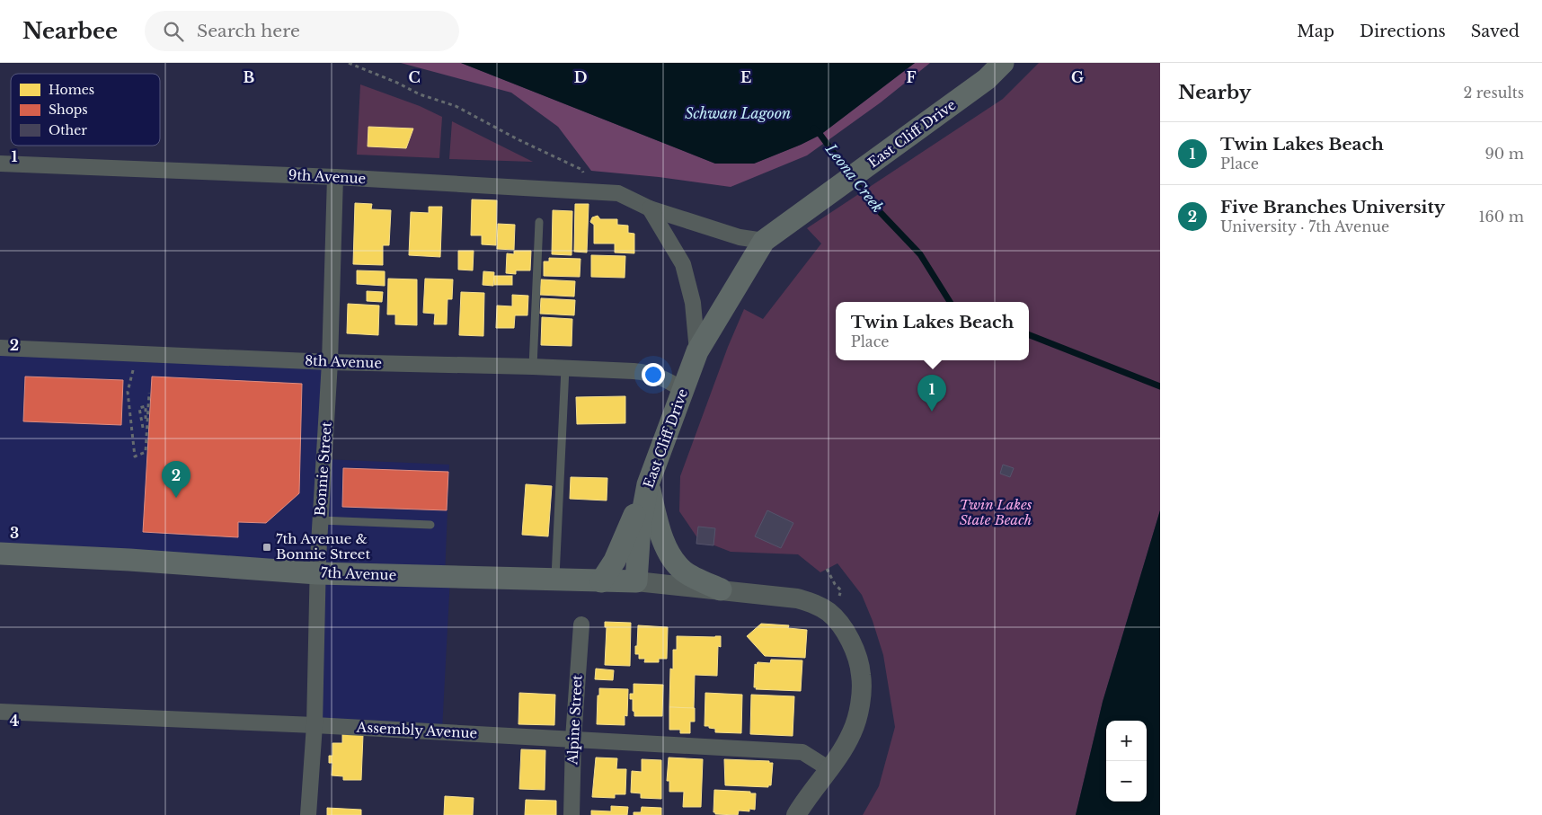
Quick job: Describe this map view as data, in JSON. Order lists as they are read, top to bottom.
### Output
{
  "streets": {
    "main road": ["East Cliff Drive", "7th Avenue"],
    "street": [
      "9th Avenue",
      "8th Avenue",
      "Bonnie Street",
      "Alpine Street",
      "Assembly Avenue"
    ]
  },
  "crossings": [
    ["East Cliff Drive", "9th Avenue"],
    ["East Cliff Drive", "8th Avenue"],
    ["East Cliff Drive", "7th Avenue"],
    ["9th Avenue", "Bonnie Street"],
    ["8th Avenue", "Bonnie Street"],
    ["Bonnie Street", "7th Avenue"],
    ["Bonnie Street", "Assembly Avenue"],
    ["Alpine Street", "Assembly Avenue"]
  ],
  "water": ["Schwan Lagoon", "Leona Creek"],
  "parks": ["Twin Lakes State Beach"],
  "places": {
    "transit": ["7th Avenue & Bonnie Street"]
  },
  "legend": ["Homes", "Shops", "Other"],
  "page": {
    "header": "Nearbee",
    "search": "Search here",
    "nav": ["Map", "Directions", "Saved"],
    "heading": ["Nearby", "2 results"],
    "list": [
      {
        "mark": "1",
        "name": "Twin Lakes Beach",
        "note": "Place",
        "value": "90 m"
      },
      {
        "mark": "2",
        "name": "Five Branches University",
        "note": "University · 7th Avenue",
        "value": "160 m"
      }
    ],
    "popup": ["Twin Lakes Beach", "Place"],
    "pins": ["1", "2"],
    "map_buttons": ["+", "−"]
  },
  "grid": {
    "columns": [
      "B",
      "C",
      "D",
      "E",
      "F",
      "G"
    ],
    "rows": [
      "1",
      "2",
      "3",
      "4"
    ]
  }
}
